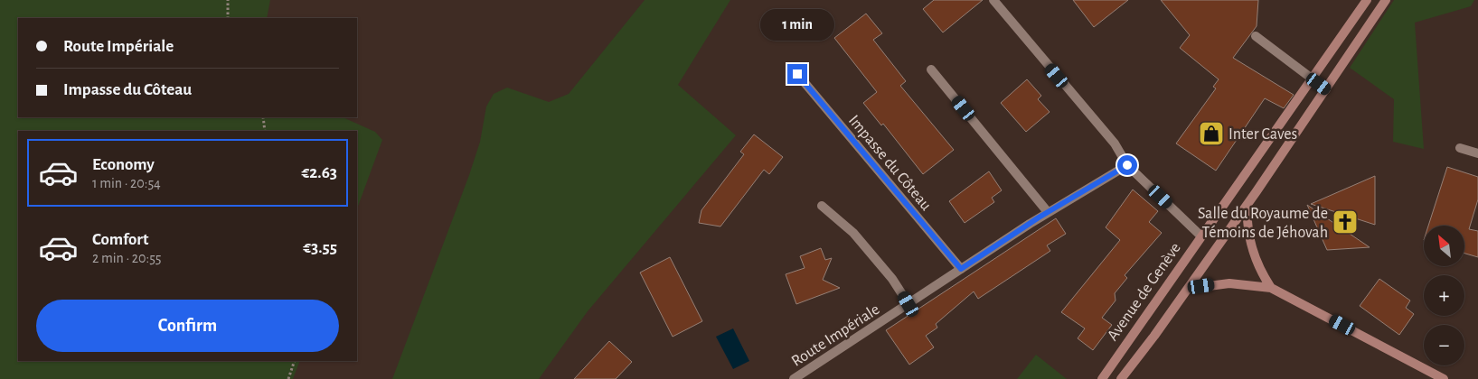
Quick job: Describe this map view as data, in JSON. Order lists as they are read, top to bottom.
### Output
{
  "streets": {
    "main road": ["Avenue de Genève"],
    "street": ["Impasse du Côteau", "Route Impériale"]
  },
  "crossings": [
    ["Impasse du Côteau", "Route Impériale"]
  ],
  "places": {
    "shop": ["Inter Caves"],
    "church": ["Salle du Royaume de Témoins de Jéhovah"]
  },
  "north": "top left",
  "page": {
    "bubble": "1 min",
    "banner": ["Route Impériale", "Impasse du Côteau"],
    "list": [
      {
        "name": "Economy",
        "note": "1 min · 20:54",
        "value": "€2.63"
      },
      {
        "name": "Comfort",
        "note": "2 min · 20:55",
        "value": "€3.55"
      }
    ],
    "map_buttons": ["+", "−"],
    "buttons": "Confirm"
  }
}
